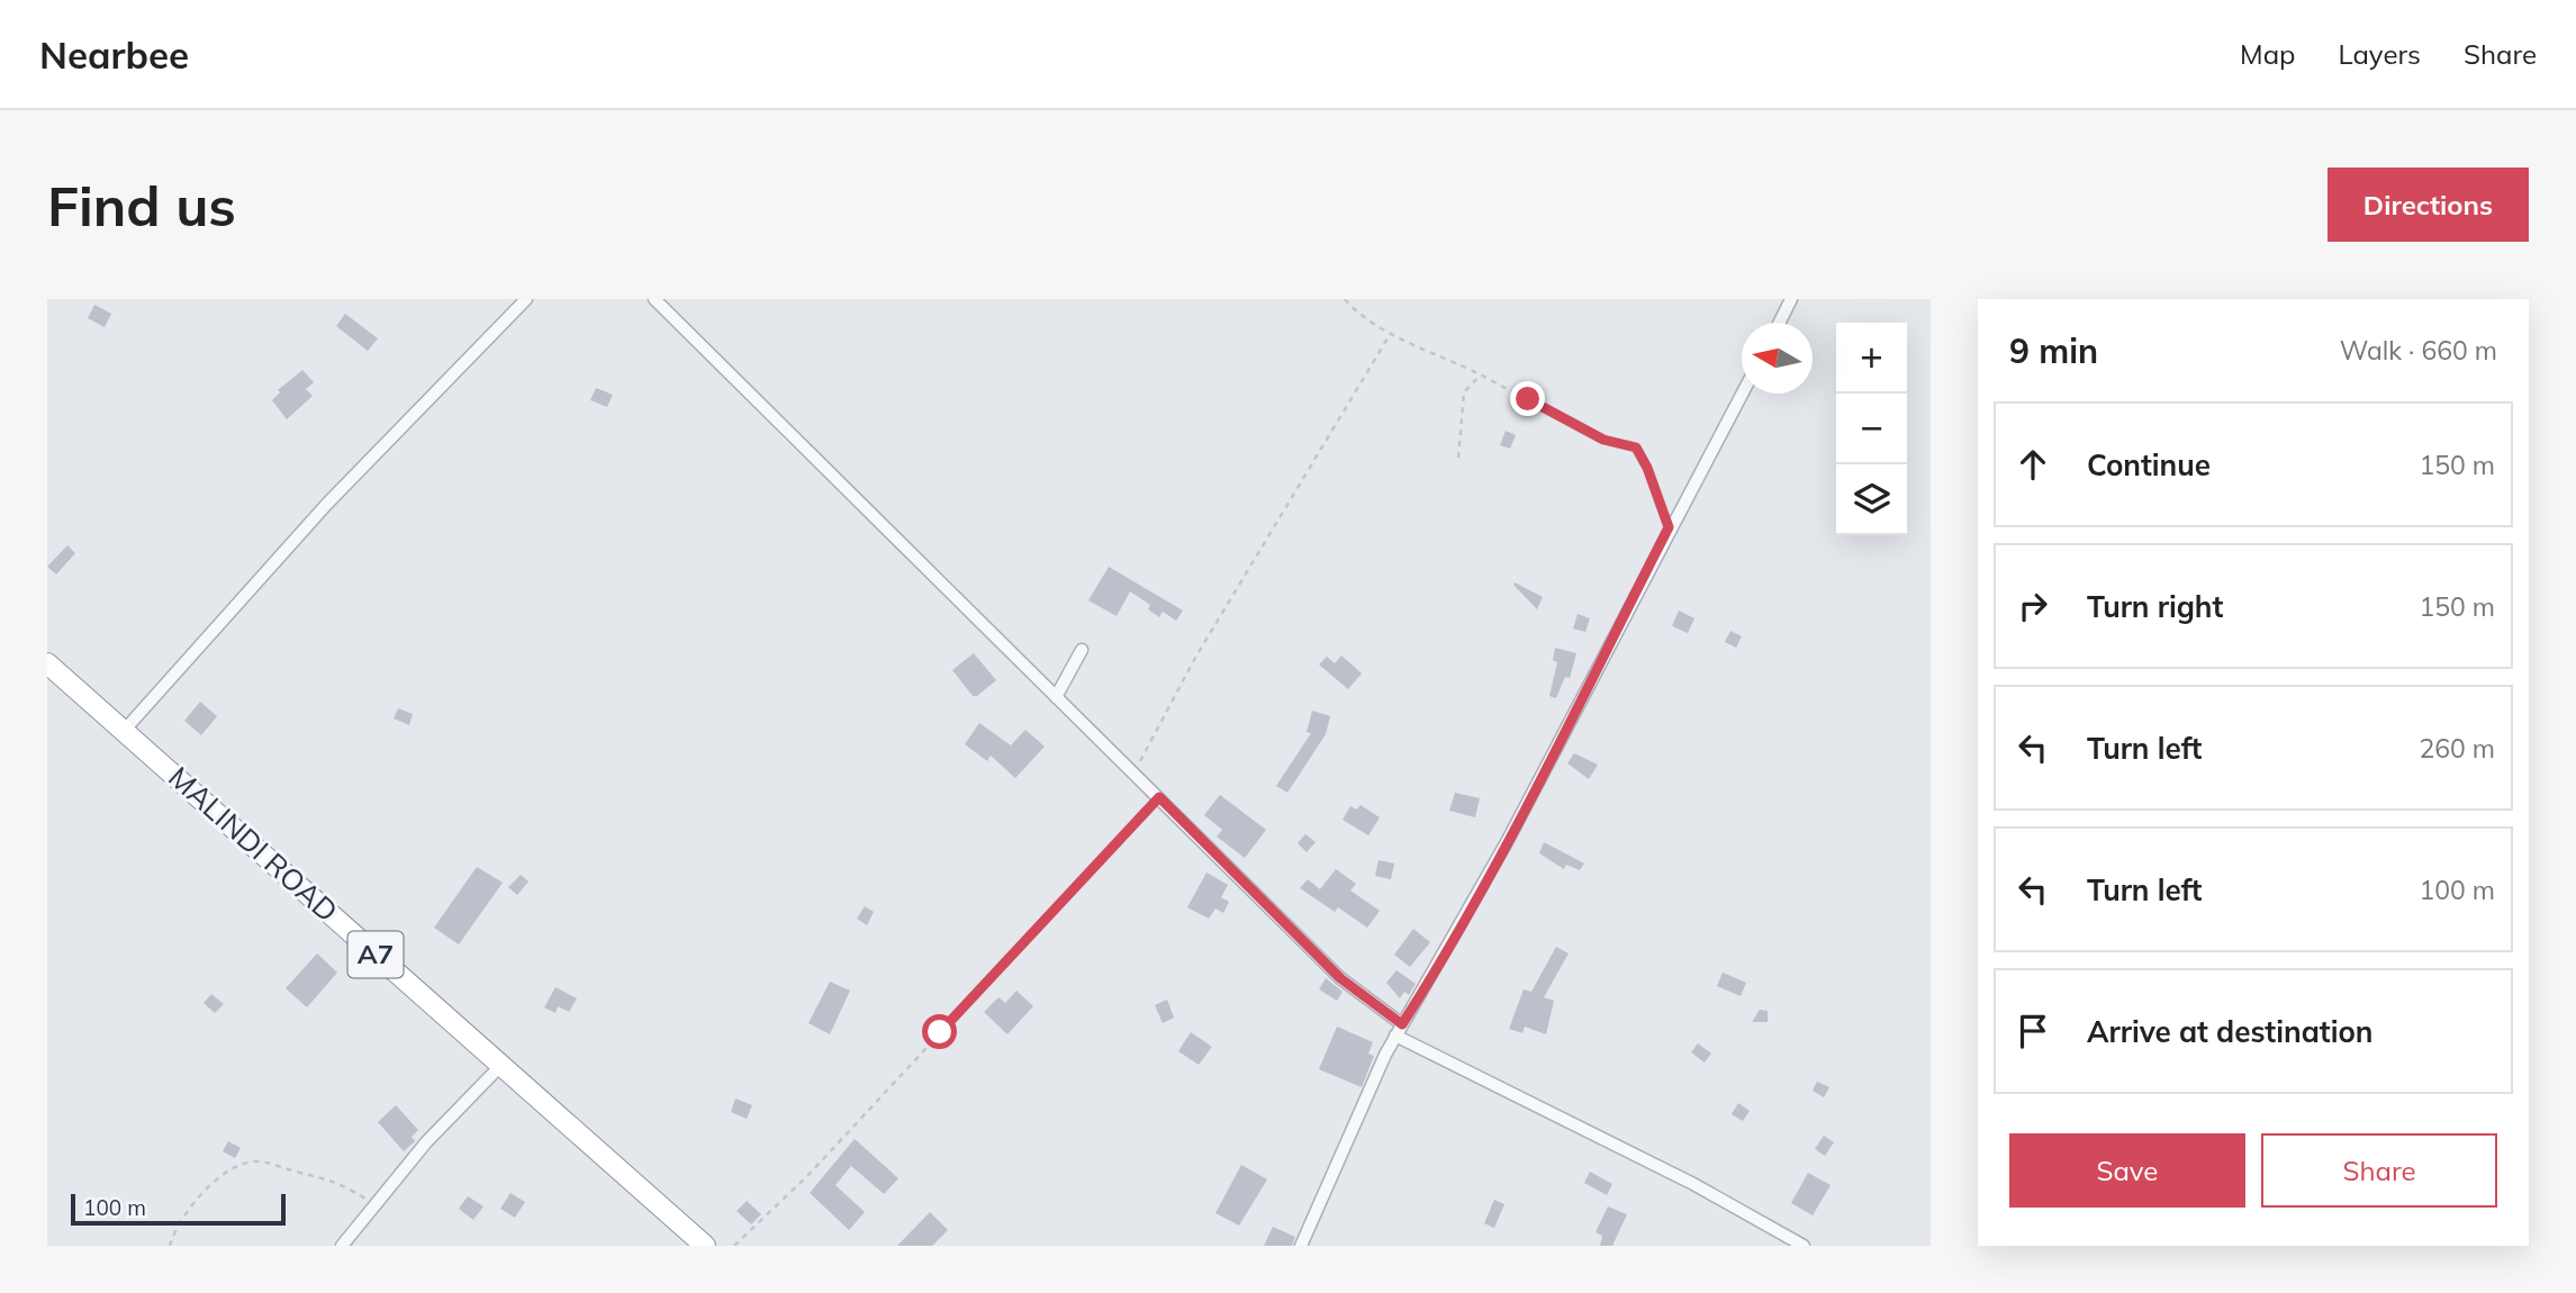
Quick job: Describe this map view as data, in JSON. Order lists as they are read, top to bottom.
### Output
{
  "streets": {
    "highway": ["MALINDI ROAD", "A7"]
  },
  "scale_bar": "100 m",
  "north": "left",
  "page": {
    "header": "Nearbee",
    "nav": ["Map", "Layers", "Share"],
    "buttons": [
      "Directions",
      ["Save", "Share"]
    ],
    "title": "Find us",
    "heading": ["9 min", "Walk · 660 m"],
    "map_buttons": ["+", "−"],
    "list": [
      ["Continue", "150 m"],
      ["Turn right", "150 m"],
      ["Turn left", "260 m"],
      ["Turn left", "100 m"],
      "Arrive at destination"
    ],
    "scale": "100 m"
  }
}
